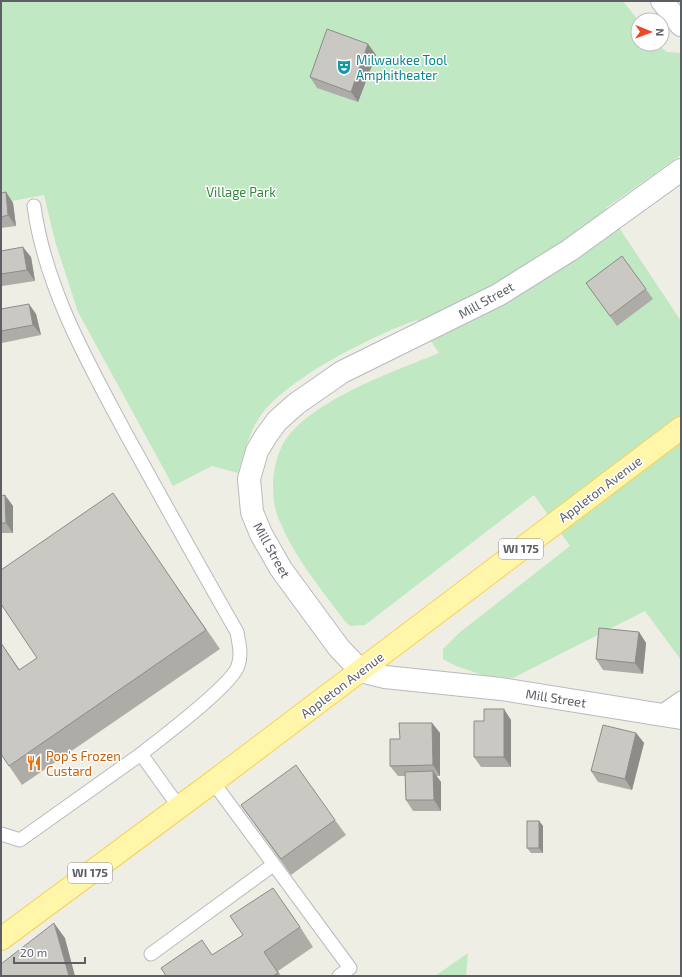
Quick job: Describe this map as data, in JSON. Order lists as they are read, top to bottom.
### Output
{
  "streets": {
    "main road": ["Appleton Avenue", "WI 175"],
    "street": ["Mill Street"]
  },
  "crossings": [
    ["Mill Street", "Appleton Avenue"]
  ],
  "parks": ["Village Park"],
  "places": {
    "theatre": ["Milwaukee Tool Amphitheater"],
    "restaurant": ["Pop's Frozen Custard"]
  },
  "scale_bar": "20 m",
  "north": "right"
}
